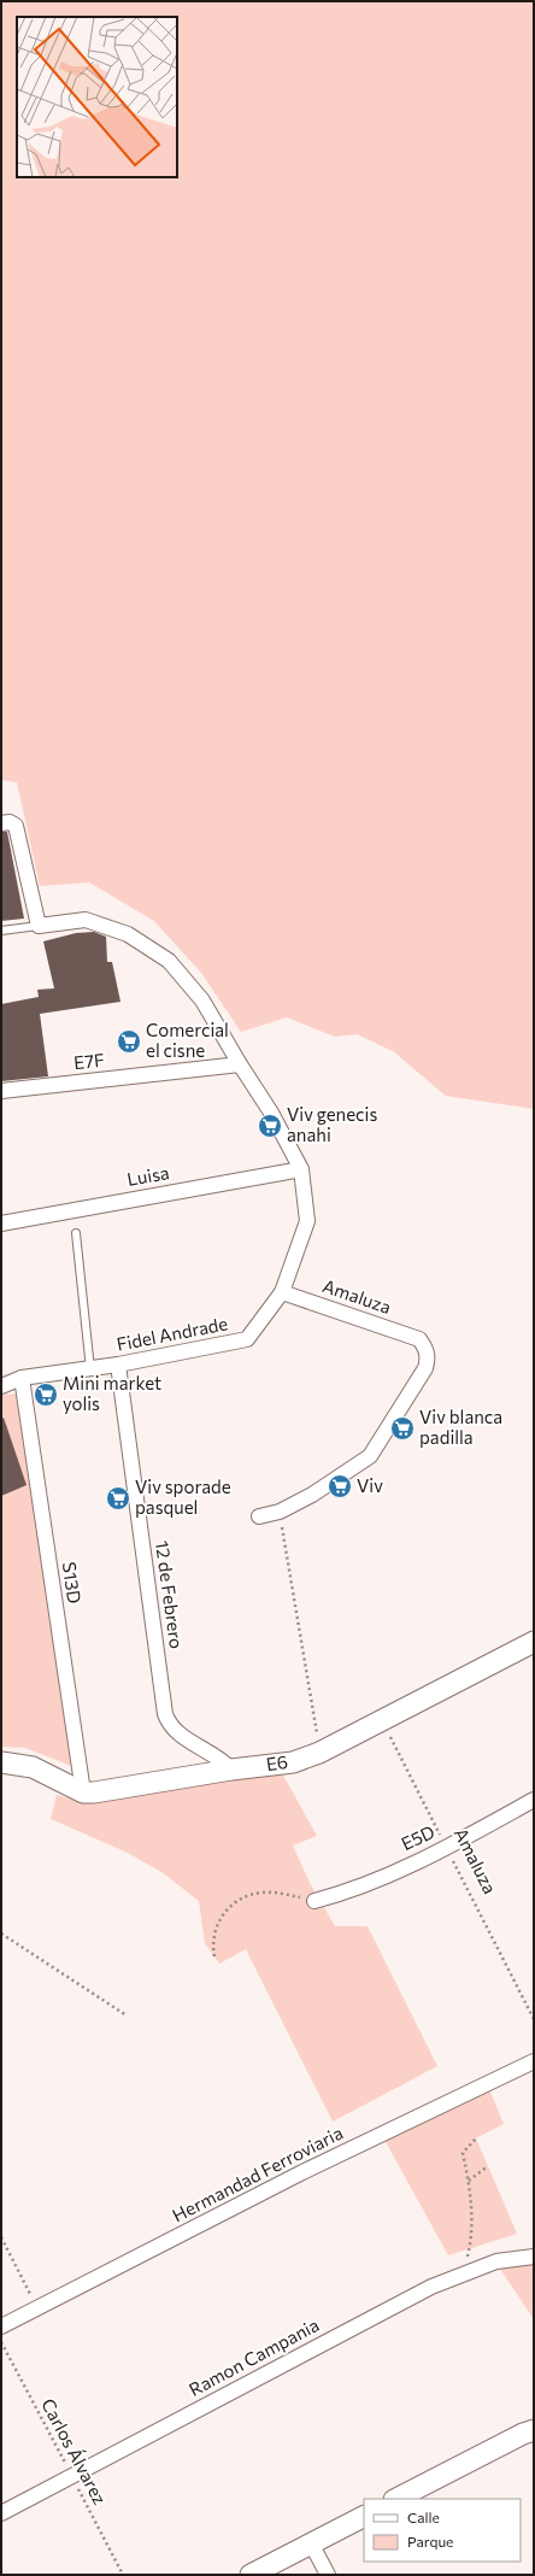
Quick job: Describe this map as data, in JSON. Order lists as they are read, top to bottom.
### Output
{
  "streets": {
    "street": [
      "E7F",
      "Luisa",
      "Amaluza",
      "Fidel Andrade",
      "S13D",
      "12 de Febrero",
      "E6",
      "E5D",
      "Hermandad Ferroviaria",
      "Ramon Campania"
    ],
    "path": ["Carlos Álvarez"]
  },
  "crossings": [
    ["E7F", "Fidel Andrade"],
    ["Luisa", "Fidel Andrade"],
    ["Amaluza", "Fidel Andrade"],
    ["Amaluza", "E6"],
    ["Amaluza", "E5D"],
    ["Fidel Andrade", "S13D"],
    ["Fidel Andrade", "12 de Febrero"],
    ["S13D", "E6"],
    ["12 de Febrero", "E6"],
    ["Ramon Campania", "Carlos Álvarez"]
  ],
  "places": {
    "supermarket": [
      "Comercial el cisne",
      "Viv genecis anahi",
      "Mini market yolis",
      "Viv blanca padilla",
      "Viv",
      "Viv sporade pasquel"
    ]
  },
  "legend": ["Calle", "Parque"]
}
